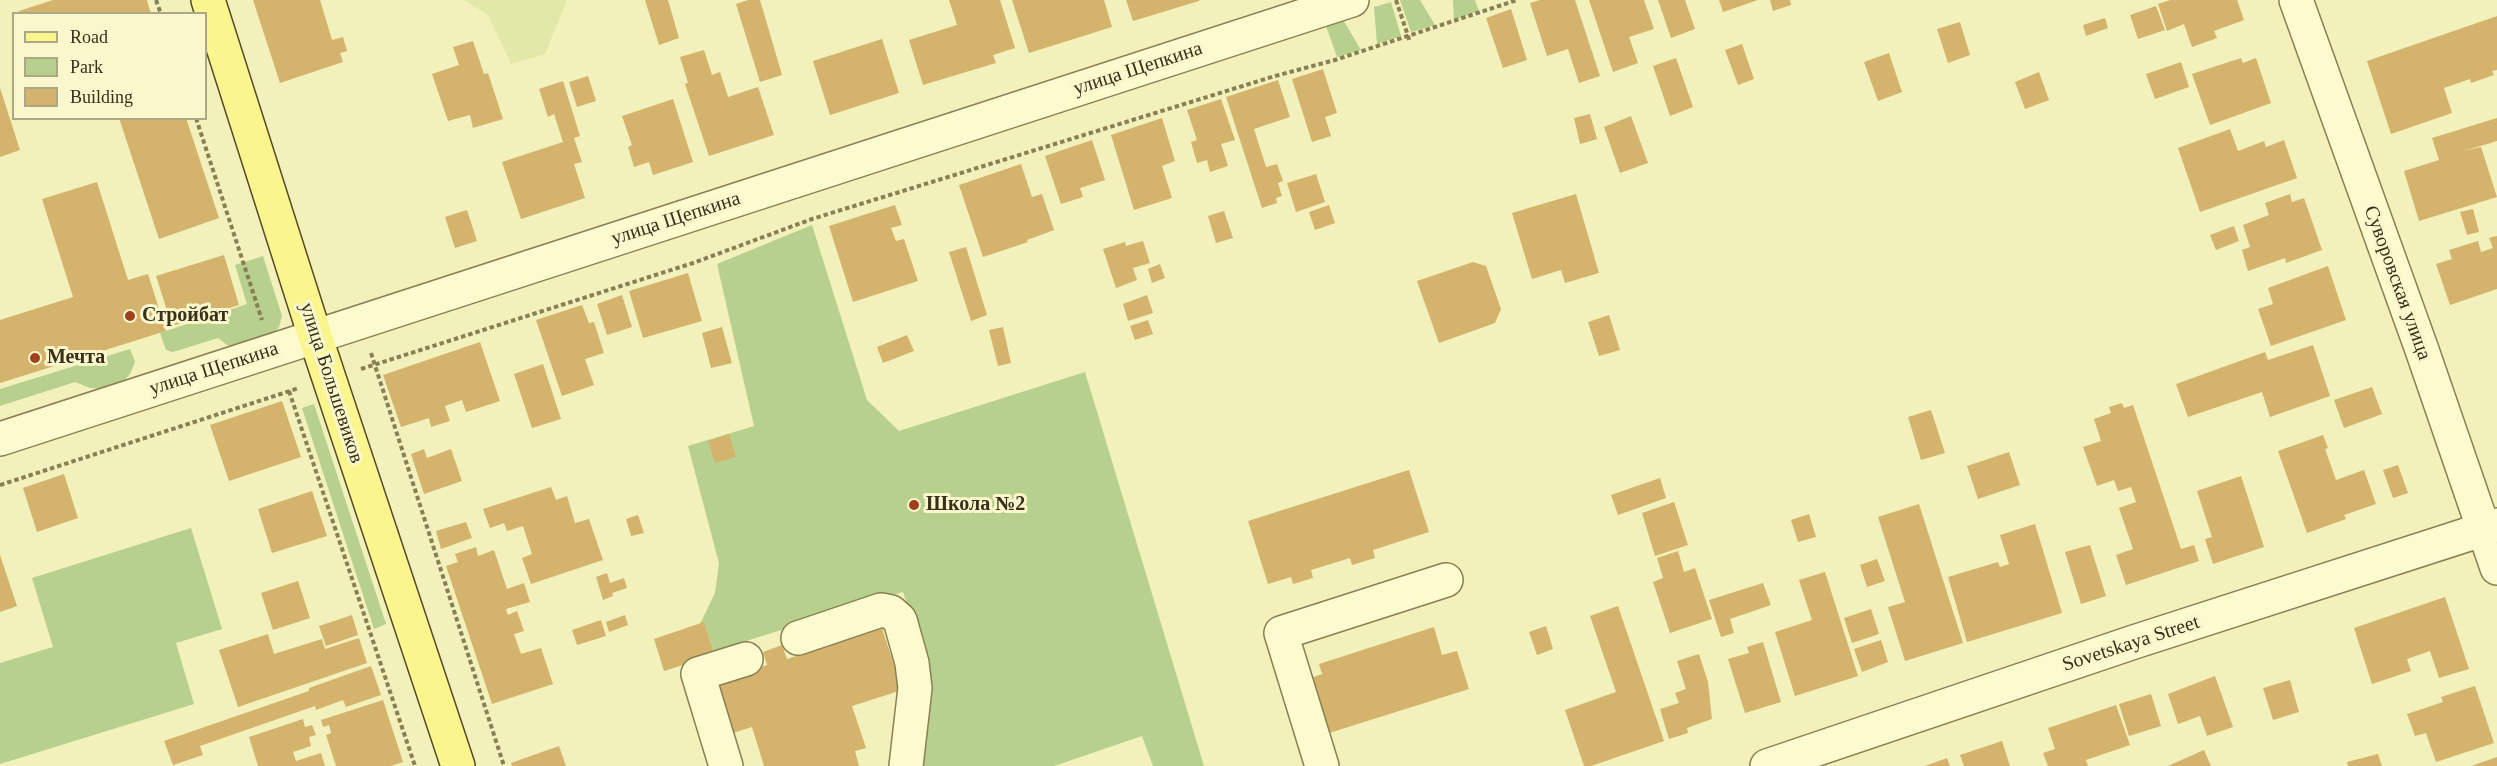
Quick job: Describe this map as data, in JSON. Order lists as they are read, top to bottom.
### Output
{
  "streets": {
    "main road": ["улица Большевиков"],
    "street": ["улица Щепкина", "Суворовская улица", "Sovetskaya Street"]
  },
  "crossings": [
    ["улица Щепкина", "улица Большевиков"],
    ["Суворовская улица", "Sovetskaya Street"]
  ],
  "places": ["Стройбат", "Мечта", "Школа №2"],
  "legend": ["Road", "Park", "Building"]
}
